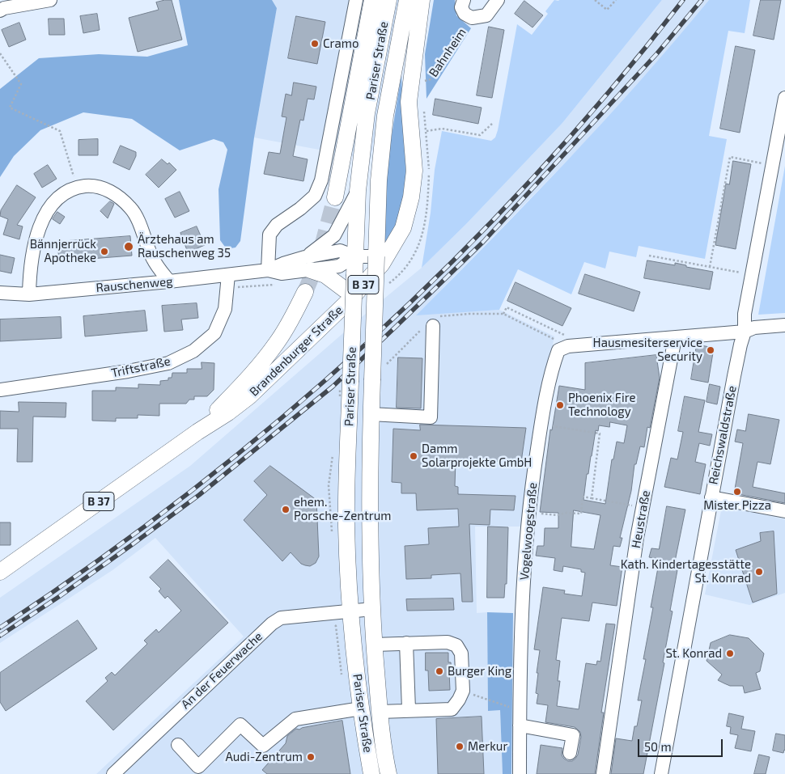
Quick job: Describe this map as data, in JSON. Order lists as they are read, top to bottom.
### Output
{
  "streets": {
    "main road": ["Pariser Straße", "B 37", "Brandenburger Straße"],
    "street": [
      "Bahnheim",
      "Rauschenweg",
      "Triftstraße",
      "Reichswaldstraße",
      "Heustraße",
      "Vogelwoogstraße",
      "An der Feuerwache"
    ]
  },
  "crossings": [
    ["Bahnheim", "Brandenburger Straße"],
    ["Pariser Straße", "Rauschenweg"],
    ["Pariser Straße", "An der Feuerwache"],
    ["Rauschenweg", "Triftstraße"]
  ],
  "places": [
    "Cramo",
    "Ärztehaus am Rauschenweg 35",
    "Bännjerrück Apotheke",
    "Hausmesiterservice Security",
    "Phoenix Fire Technology",
    "Damm Solarprojekte GmbH",
    "Mister Pizza",
    "ehem. Porsche-Zentrum",
    "Kath. Kindertagesstätte St. Konrad",
    "St. Konrad",
    "Burger King",
    "Merkur",
    "Audi-Zentrum"
  ],
  "scale_bar": "50 m"
}
